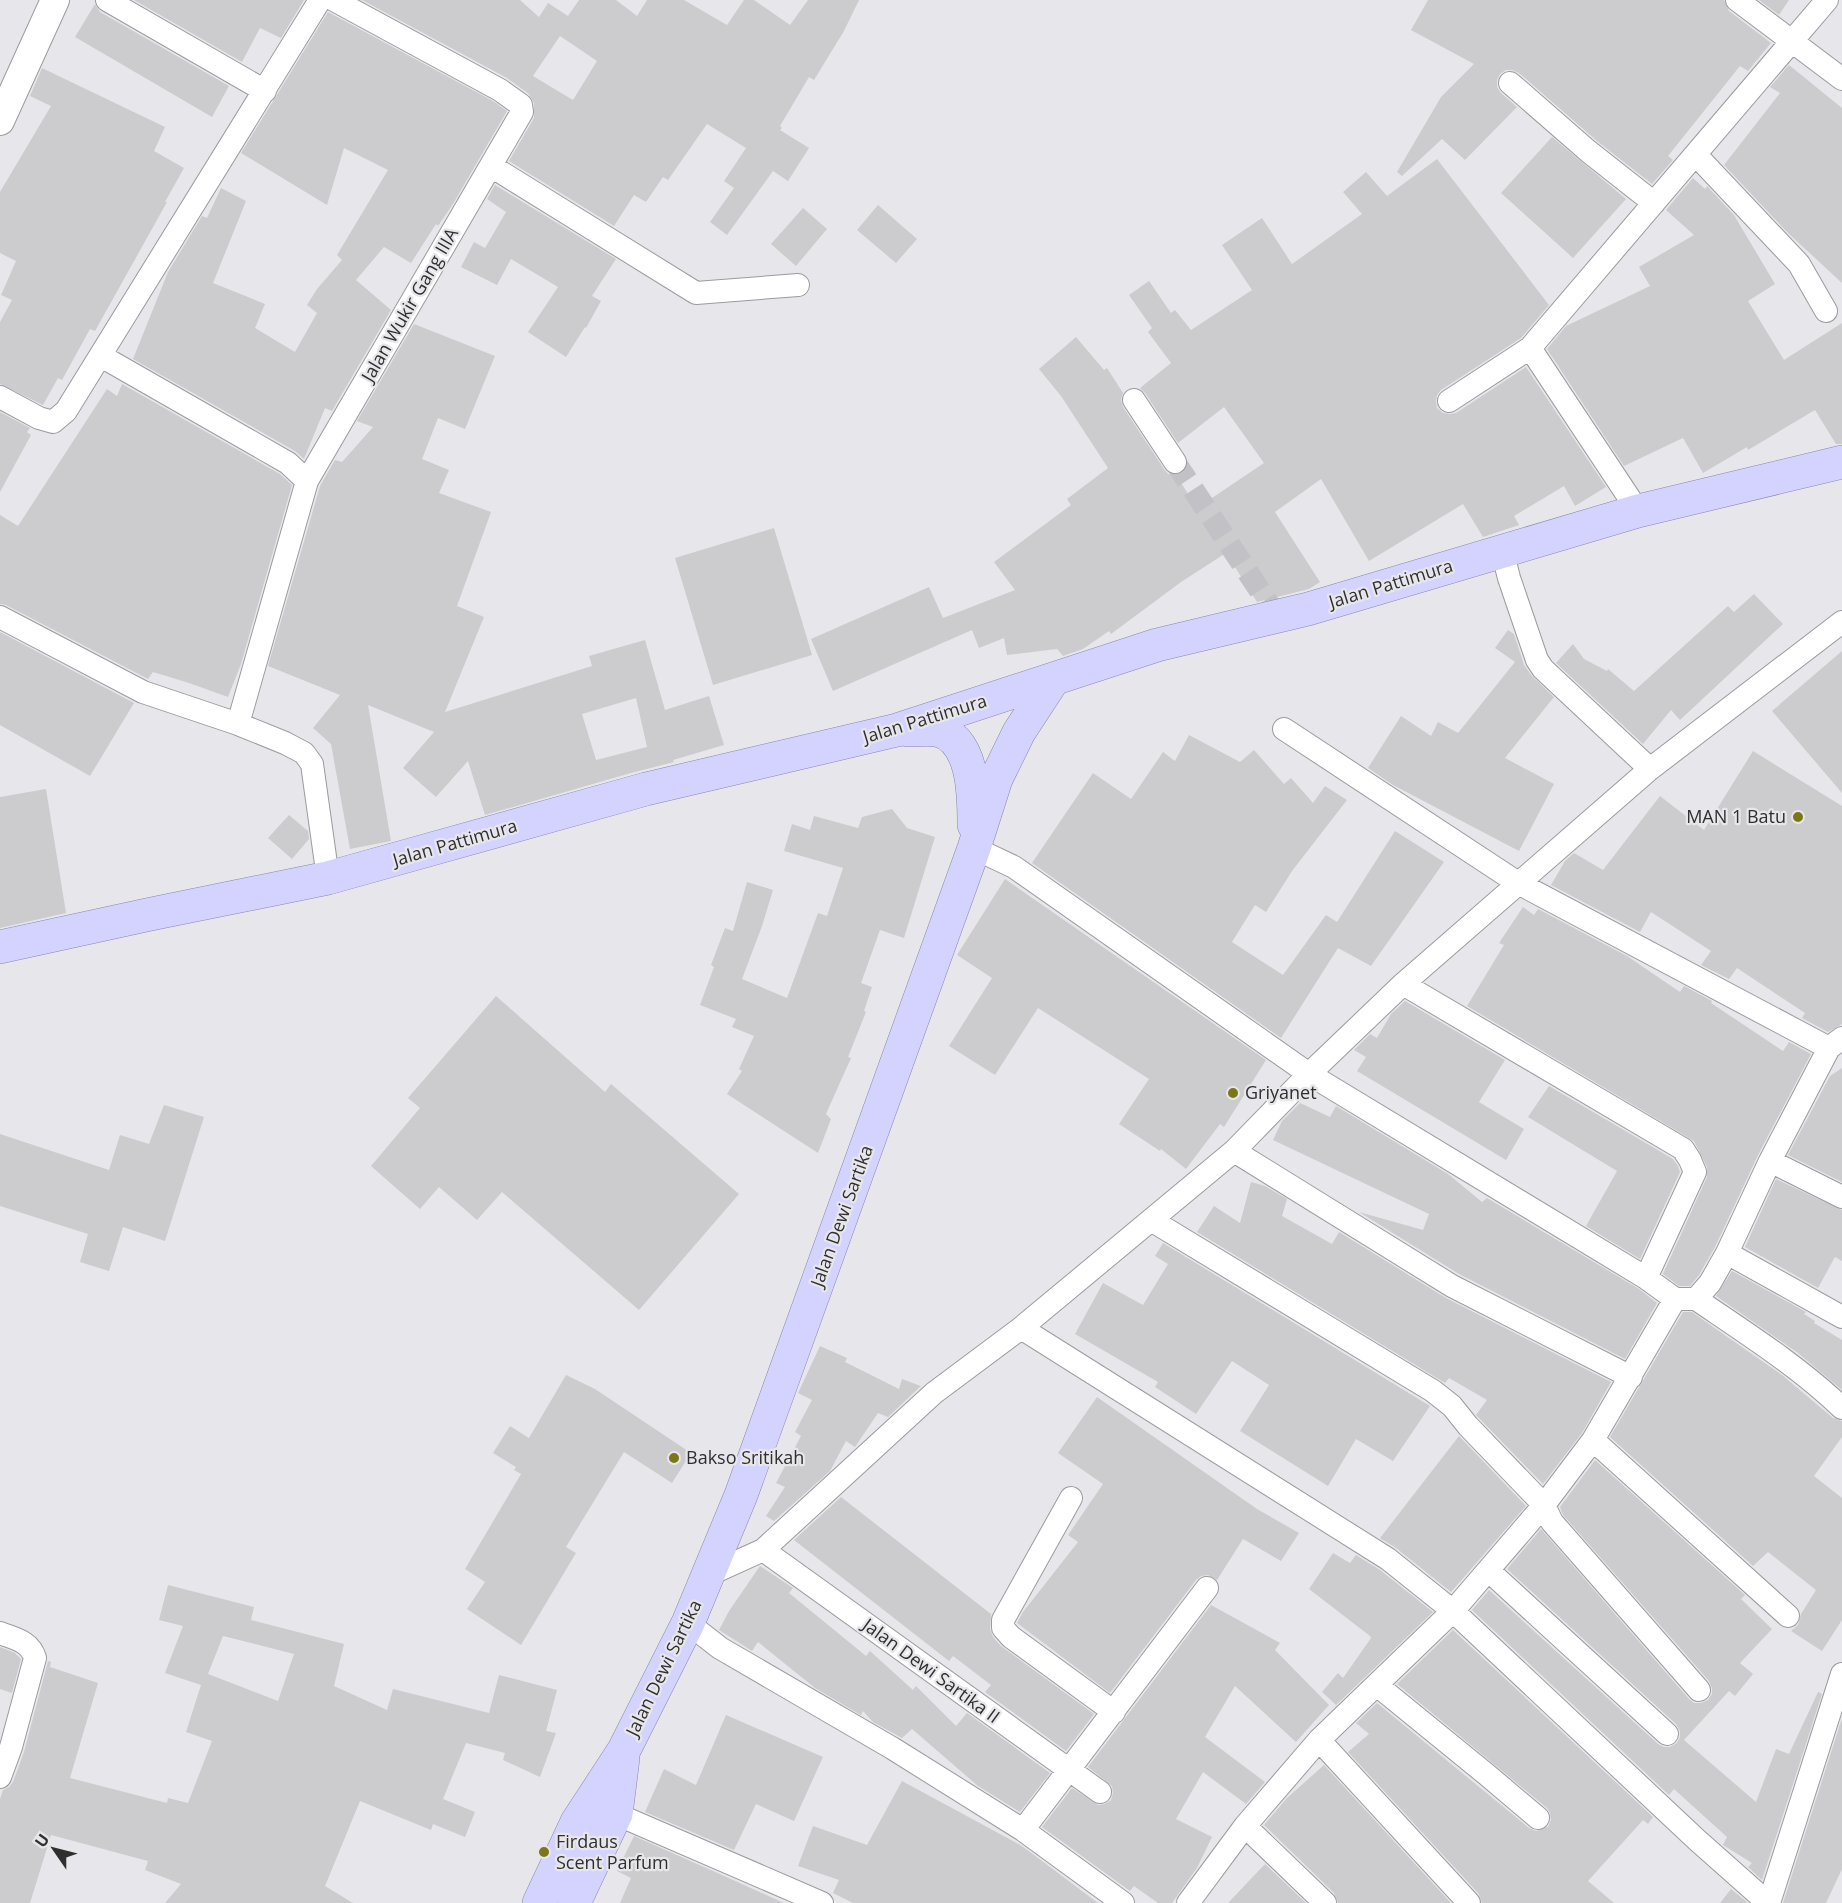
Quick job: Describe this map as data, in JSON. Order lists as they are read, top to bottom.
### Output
{
  "streets": {
    "main road": ["Jalan Pattimura", "Jalan Dewi Sartika"],
    "street": ["Jalan Wukir Gang IIIA", "Jalan Dewi Sartika II"]
  },
  "crossings": [
    ["Jalan Pattimura", "Jalan Dewi Sartika"]
  ],
  "places": [
    "MAN 1 Batu",
    "Griyanet",
    "Bakso Sritikah",
    "Firdaus Scent Parfum"
  ],
  "north": "top left"
}
